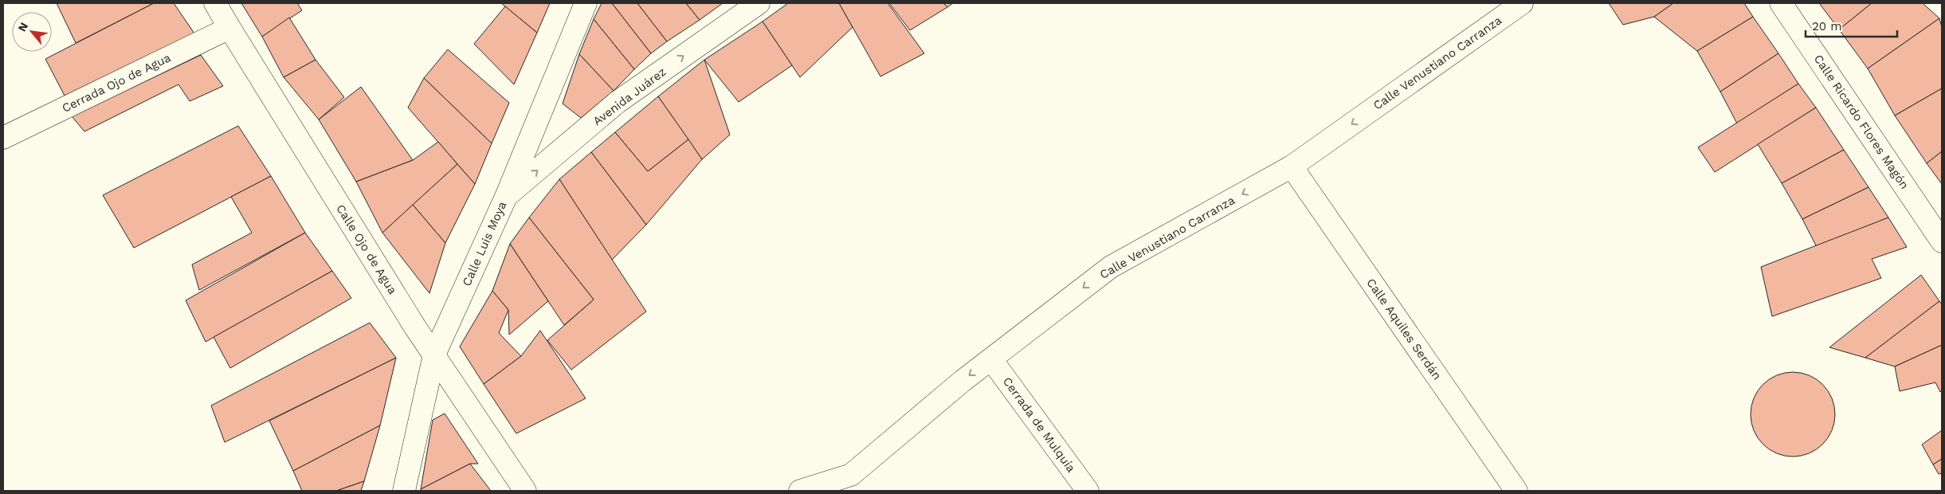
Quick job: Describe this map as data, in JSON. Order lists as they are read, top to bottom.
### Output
{
  "streets": {
    "street": [
      "Calle Venustiano Carranza",
      "Cerrada Ojo de Agua",
      "Avenida Juárez",
      "Calle Ricardo Flores Magón",
      "Calle Luis Moya",
      "Calle Ojo de Agua",
      "Calle Aquiles Serdán",
      "Cerrada de Mulquía"
    ]
  },
  "crossings": [
    ["Calle Venustiano Carranza", "Calle Aquiles Serdán"],
    ["Calle Venustiano Carranza", "Cerrada de Mulquía"],
    ["Cerrada Ojo de Agua", "Calle Ojo de Agua"],
    ["Avenida Juárez", "Calle Luis Moya"],
    ["Calle Luis Moya", "Calle Ojo de Agua"]
  ],
  "one_way": ["Calle Venustiano Carranza", "Avenida Juárez"],
  "scale_bar": "20 m",
  "north": "top left"
}
